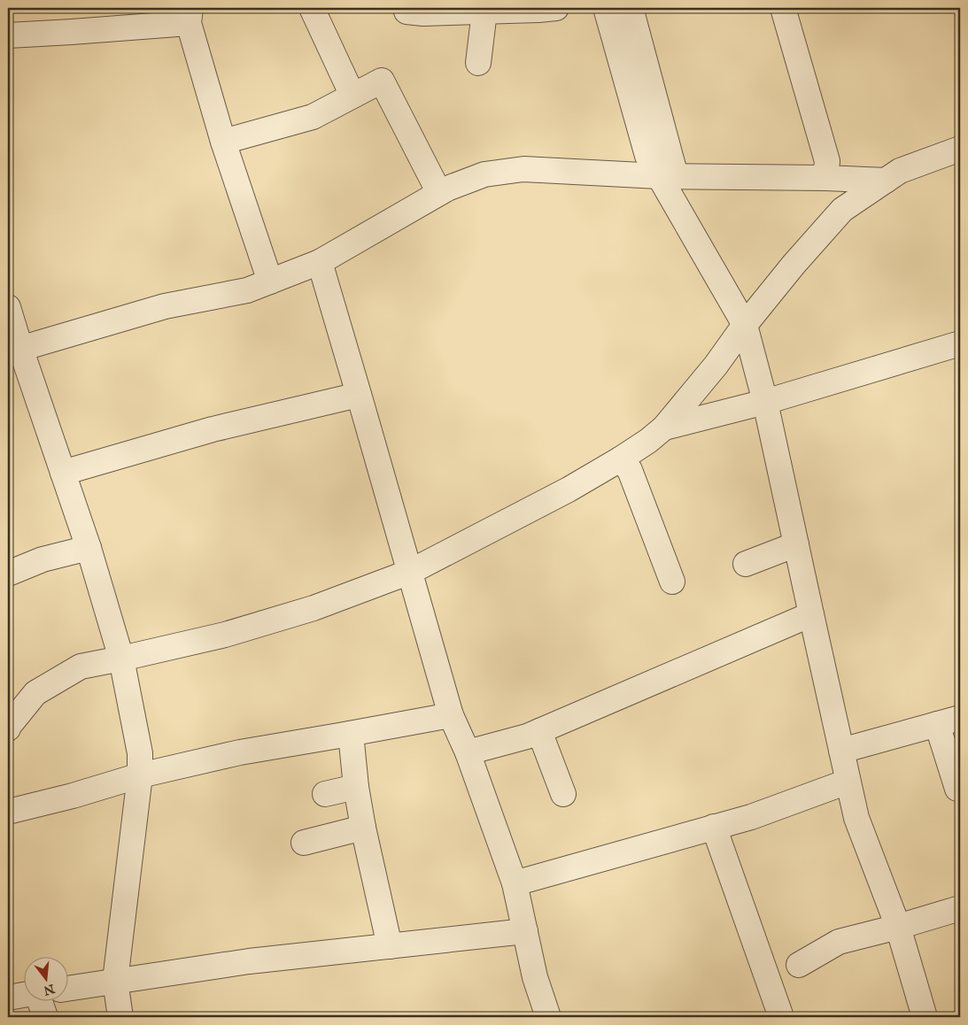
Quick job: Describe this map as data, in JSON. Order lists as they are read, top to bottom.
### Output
{
  "north": "bottom"
}
